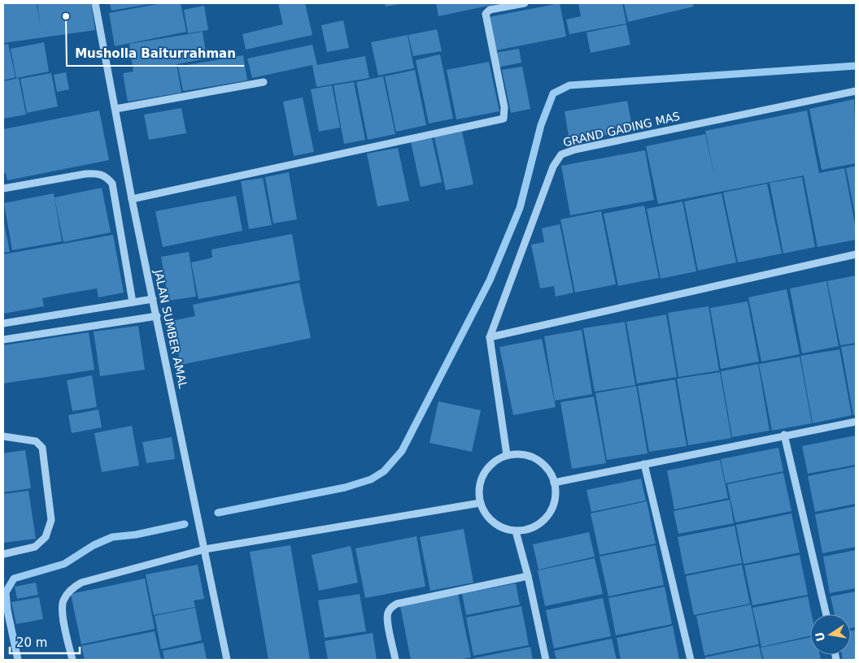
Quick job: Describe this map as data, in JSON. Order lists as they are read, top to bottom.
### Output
{
  "streets": {
    "street": ["GRAND GADING MAS", "JALAN SUMBER AMAL"]
  },
  "places": ["Musholla Baiturrahman"],
  "scale_bar": "20 m",
  "north": "left"
}
